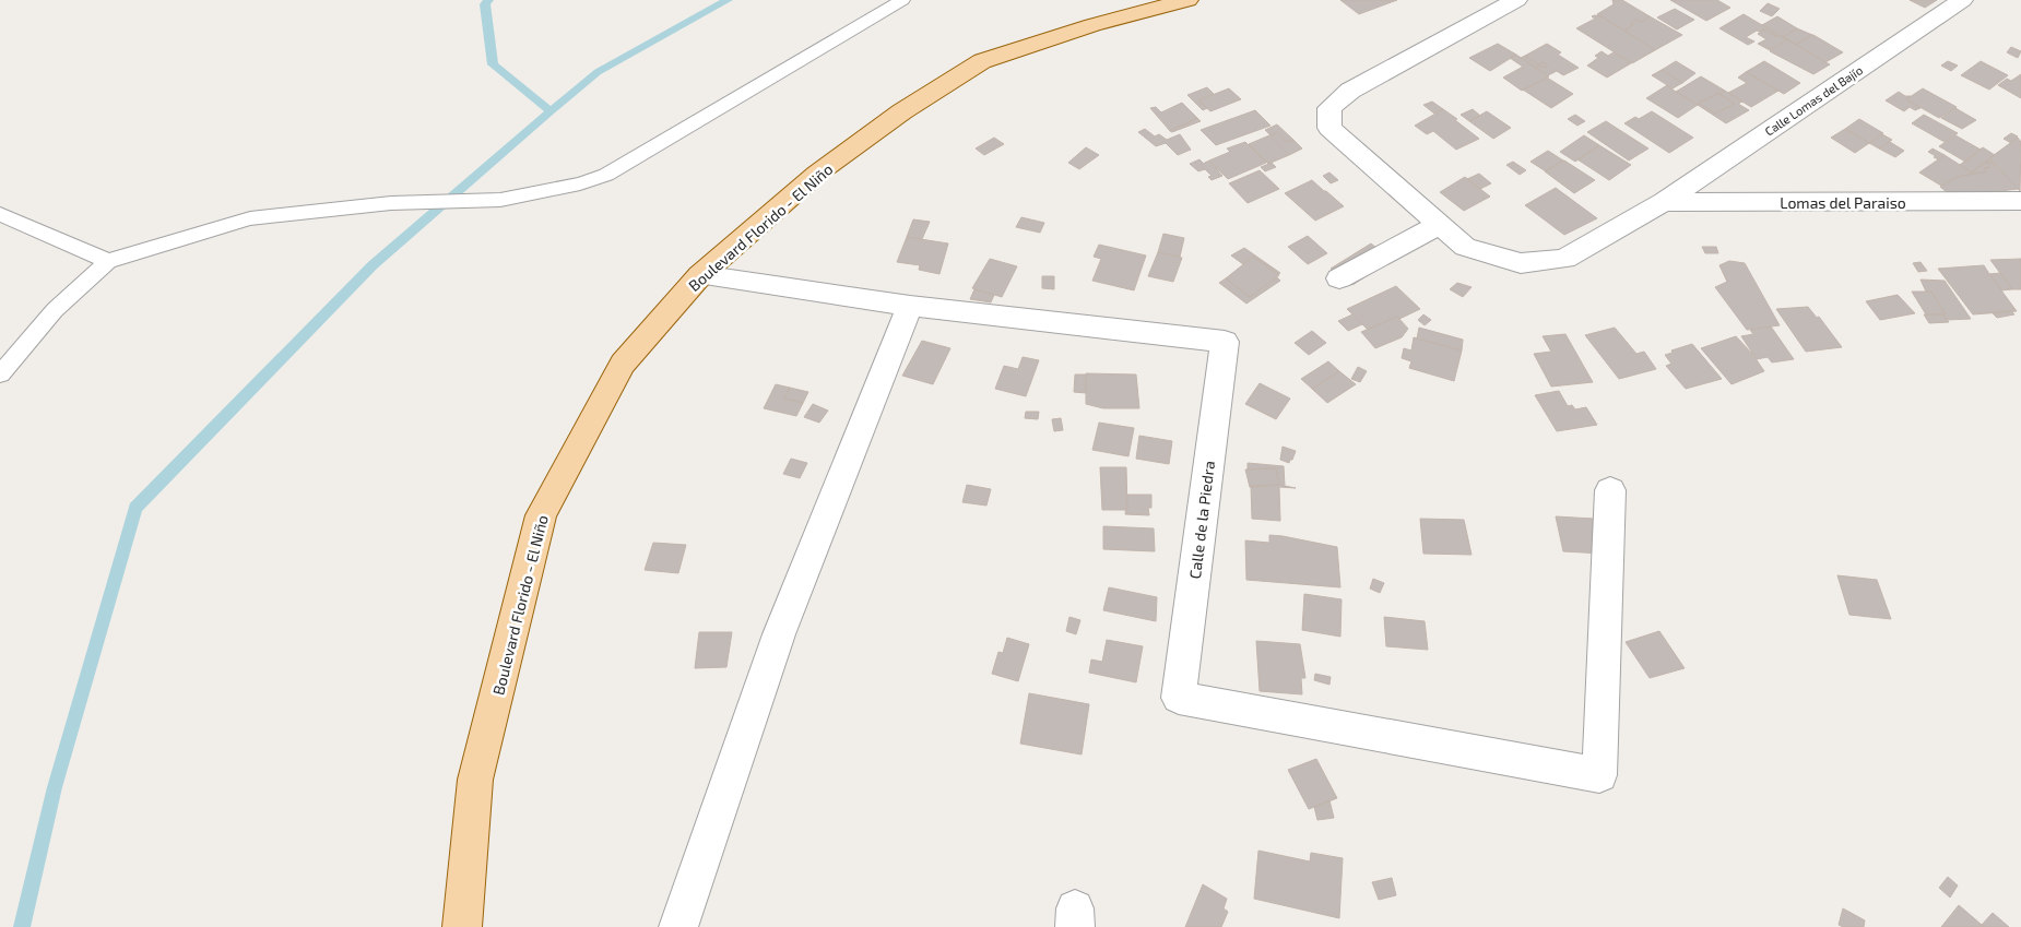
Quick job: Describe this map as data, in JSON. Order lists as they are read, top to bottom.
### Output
{
  "streets": {
    "main road": ["Boulevard Florido - El Niño"],
    "street": ["Calle Lomas del Bajío", "Lomas del Paraiso", "Calle de la Piedra"]
  },
  "crossings": [
    ["Calle Lomas del Bajío", "Lomas del Paraiso"]
  ]
}
